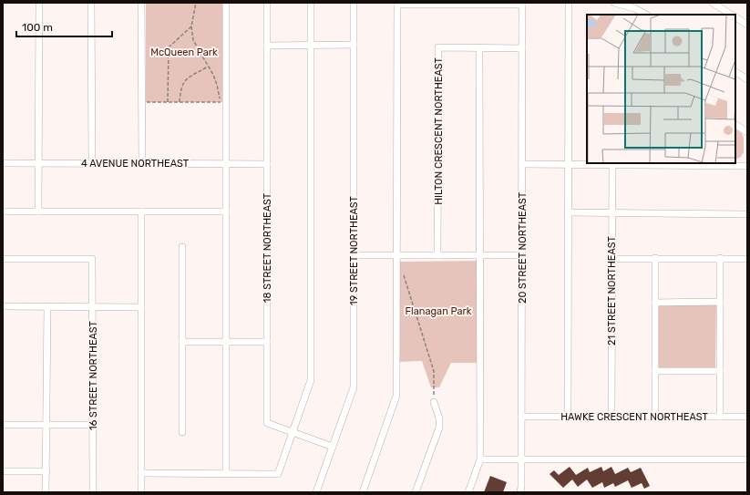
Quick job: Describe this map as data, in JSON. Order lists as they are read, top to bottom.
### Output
{
  "streets": {
    "street": [
      "HILTON CRESCENT NORTHEAST",
      "4 AVENUE NORTHEAST",
      "18 STREET NORTHEAST",
      "20 STREET NORTHEAST",
      "19 STREET NORTHEAST",
      "21 STREET NORTHEAST",
      "16 STREET NORTHEAST",
      "HAWKE CRESCENT NORTHEAST"
    ]
  },
  "crossings": [
    ["HILTON CRESCENT NORTHEAST", "20 STREET NORTHEAST"],
    ["4 AVENUE NORTHEAST", "18 STREET NORTHEAST"],
    ["18 STREET NORTHEAST", "19 STREET NORTHEAST"],
    ["20 STREET NORTHEAST", "HAWKE CRESCENT NORTHEAST"],
    ["21 STREET NORTHEAST", "HAWKE CRESCENT NORTHEAST"]
  ],
  "parks": ["McQueen Park", "Flanagan Park"],
  "scale_bar": "100 m"
}
